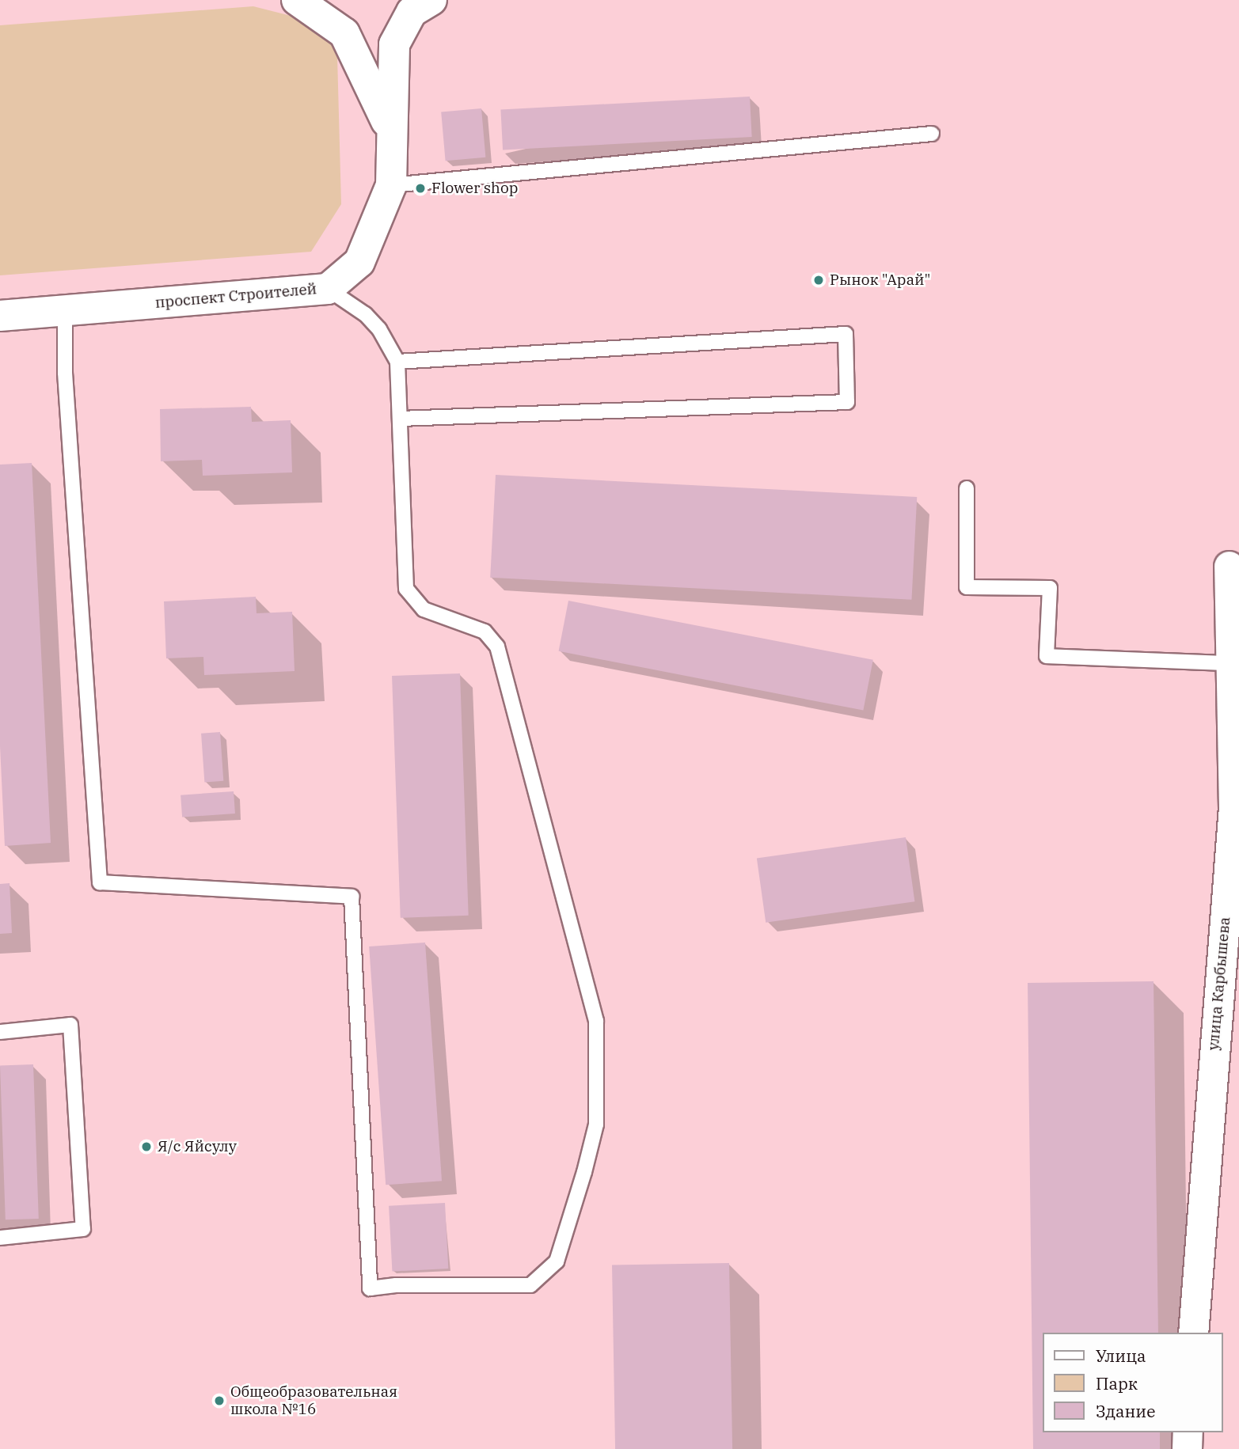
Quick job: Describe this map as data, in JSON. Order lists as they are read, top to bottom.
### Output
{
  "streets": {
    "main road": ["проспект Строителей"],
    "street": ["улица Карбышева"]
  },
  "places": [
    "Flower shop",
    "Рынок \"Арай\"",
    "Я/c Яйсулу",
    "Общеобразовательная школа №16"
  ],
  "legend": ["Улица", "Парк", "Здание"]
}
